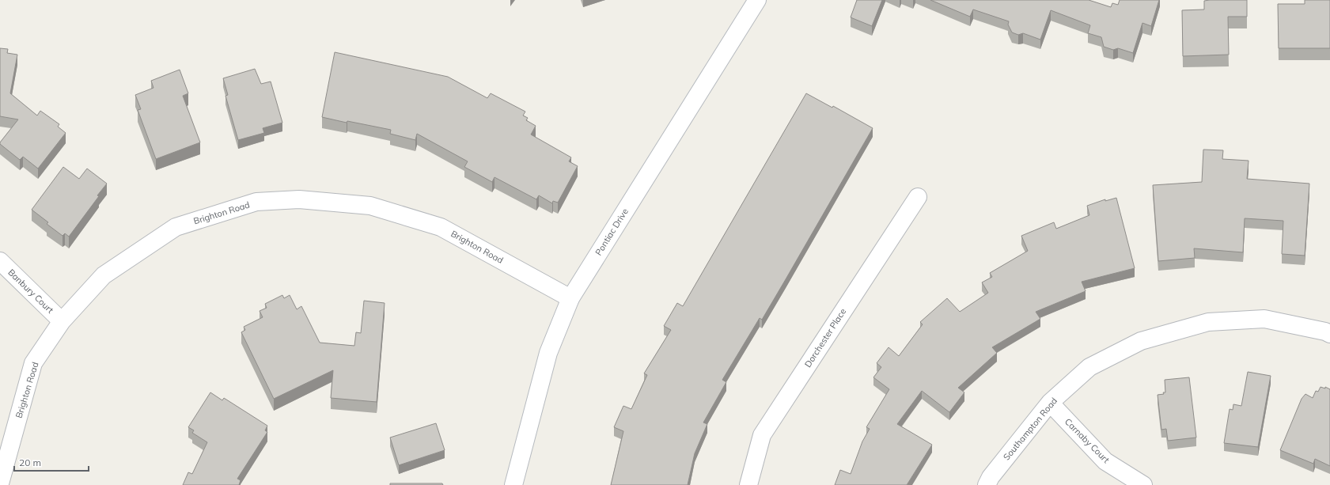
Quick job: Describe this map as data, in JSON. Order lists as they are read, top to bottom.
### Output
{
  "streets": {
    "street": [
      "Brighton Road",
      "Pontiac Drive",
      "Banbury Court",
      "Dorchester Place",
      "Southampton Road",
      "Carnaby Court"
    ]
  },
  "crossings": [
    ["Brighton Road", "Pontiac Drive"],
    ["Brighton Road", "Banbury Court"],
    ["Southampton Road", "Carnaby Court"]
  ],
  "scale_bar": "20 m"
}
